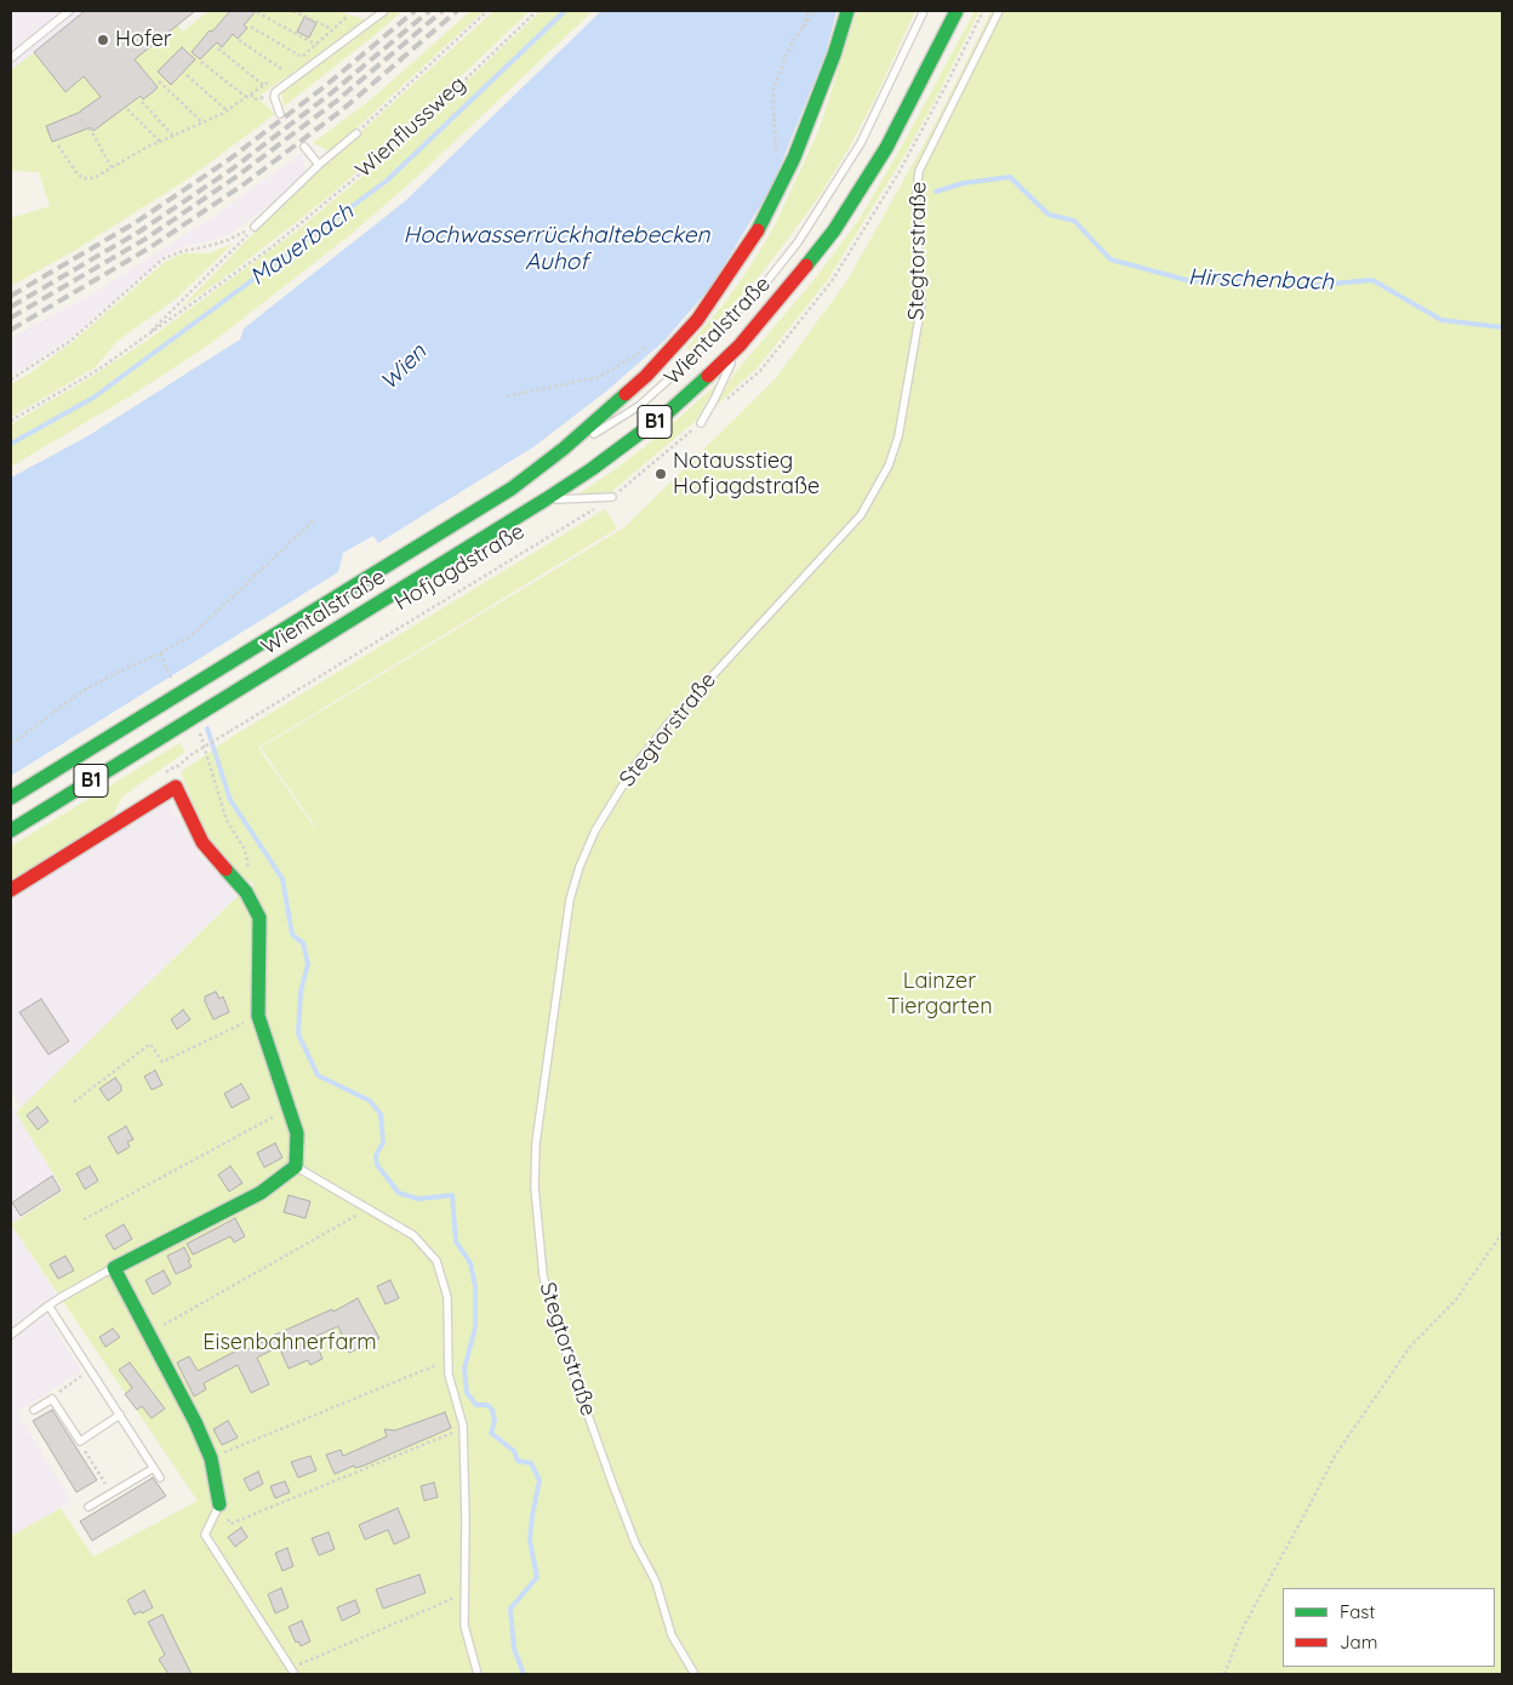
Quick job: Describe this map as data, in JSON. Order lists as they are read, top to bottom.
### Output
{
  "streets": {
    "main road": ["Wientalstraße", "B1"],
    "lane": ["Stegtorstraße"],
    "path": ["Wienflussweg", "Hofjagdstraße"]
  },
  "water": [
    "Hochwasserrückhaltebecken Auhof",
    "Mauerbach",
    "Hirschenbach",
    "Wien"
  ],
  "parks": ["Lainzer Tiergarten", "Eisenbahnerfarm"],
  "places": ["Hofer", "Notausstieg Hofjagdstraße"],
  "legend": ["Fast", "Jam"]
}
